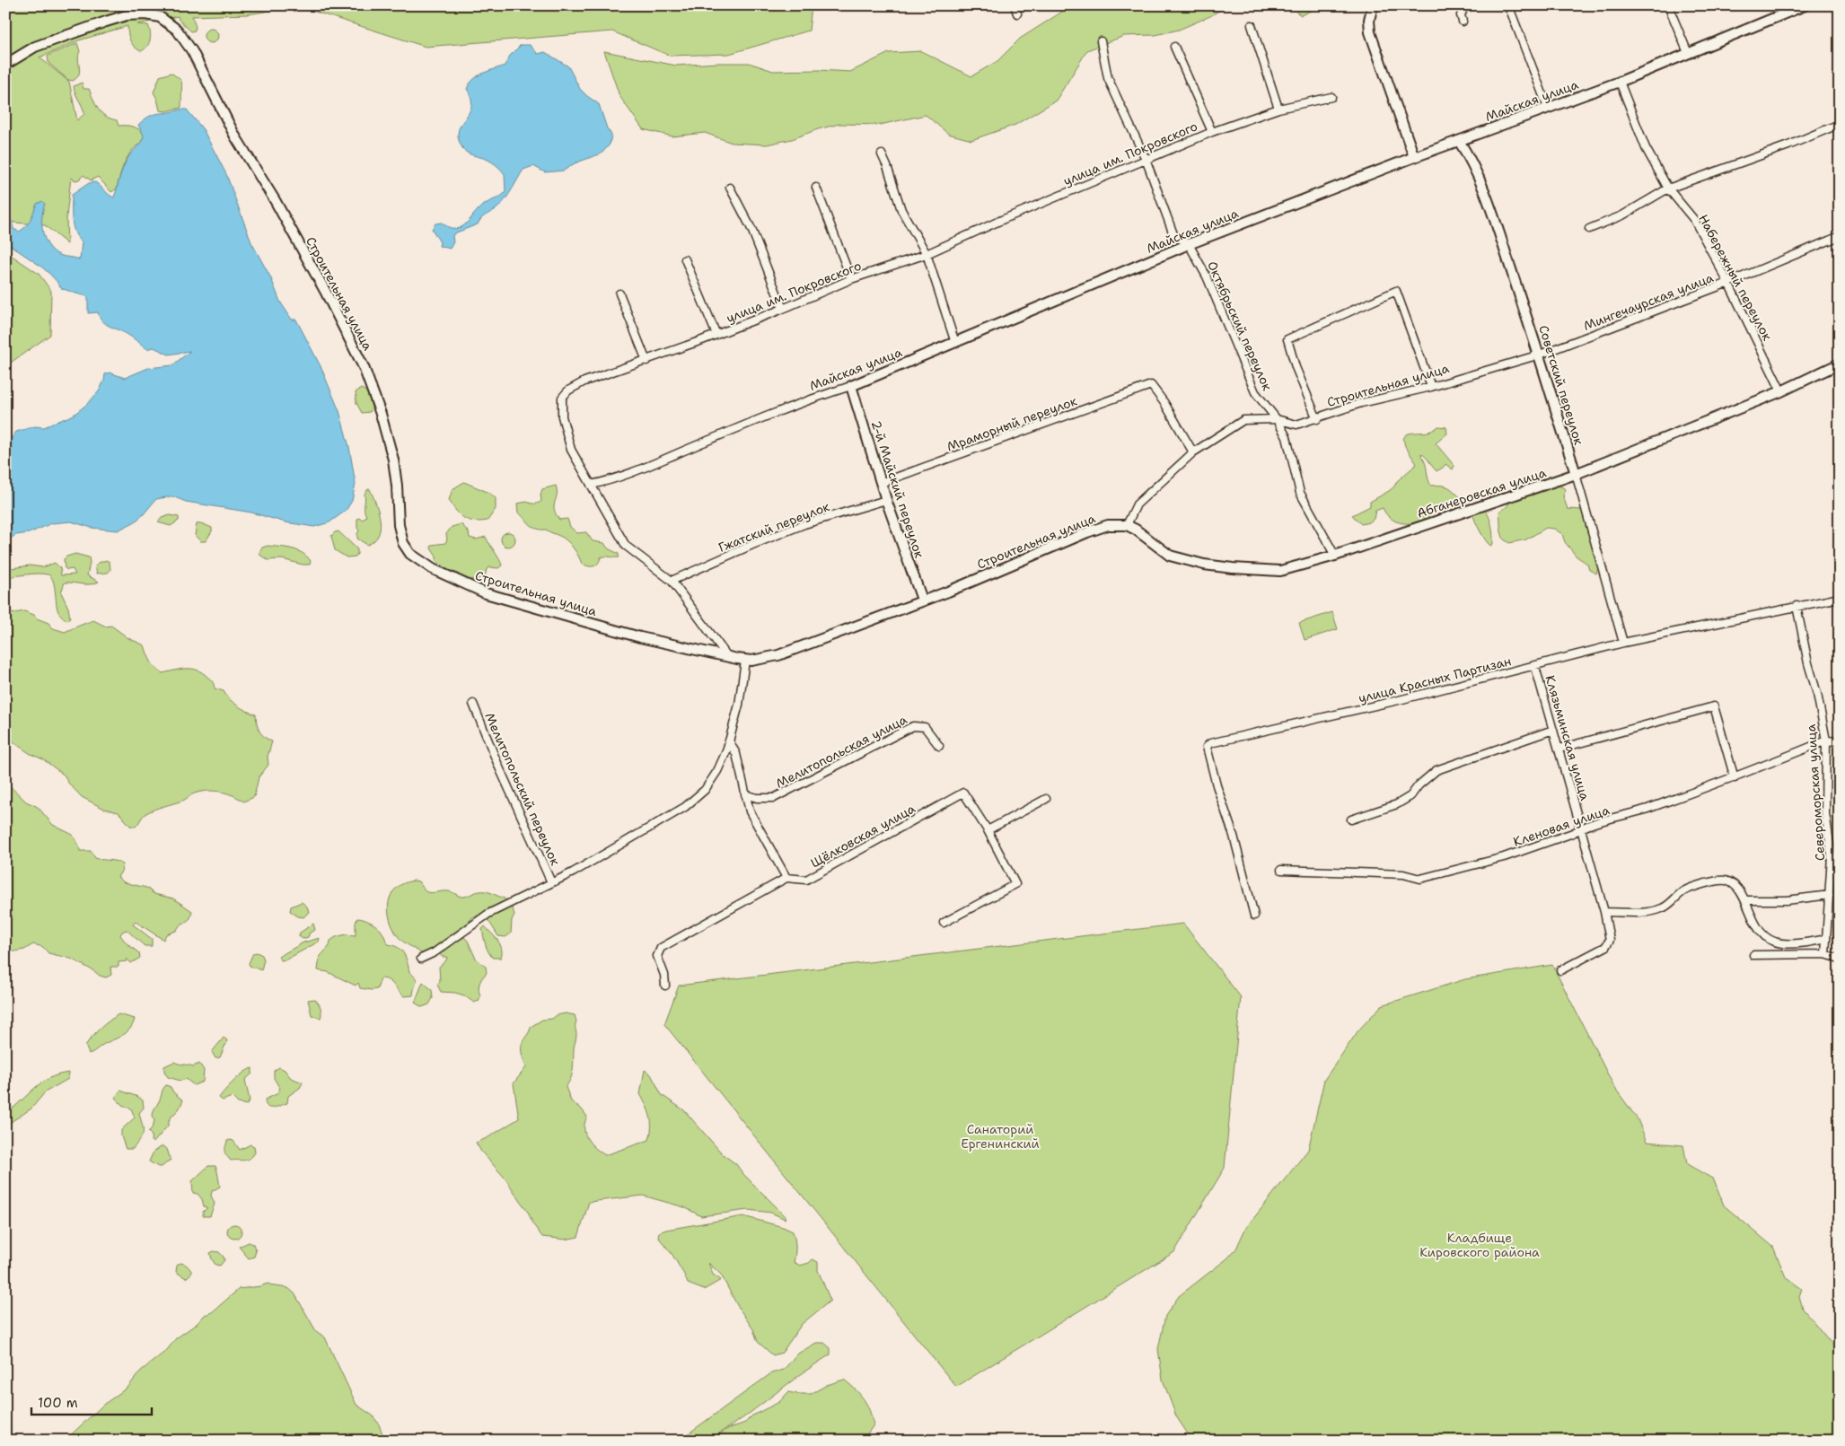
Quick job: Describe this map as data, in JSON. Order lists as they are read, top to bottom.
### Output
{
  "streets": {
    "street": [
      "Майская улица",
      "улица им. Покровского",
      "Набережный переулок",
      "Строительная улица",
      "Мингечаурская улица",
      "Октябрьский переулок",
      "Советский переулок",
      "Мраморный переулок",
      "2-й Майский переулок",
      "Абганеровская улица",
      "Гжатский переулок",
      "улица Красных Партизан",
      "Клязьминская улица",
      "Мелитопольская улица",
      "Мелитопольский переулок",
      "Североморская улица",
      "Кленовая улица",
      "Щёлковская улица"
    ]
  },
  "crossings": [
    ["Майская улица", "улица им. Покровского"],
    ["Майская улица", "Набережный переулок"],
    ["Майская улица", "Октябрьский переулок"],
    ["Майская улица", "Советский переулок"],
    ["Майская улица", "2-й Майский переулок"],
    ["улица им. Покровского", "Строительная улица"],
    ["улица им. Покровского", "Октябрьский переулок"],
    ["улица им. Покровского", "Гжатский переулок"],
    ["Набережный переулок", "Мингечаурская улица"],
    ["Набережный переулок", "Абганеровская улица"],
    ["Строительная улица", "Мингечаурская улица"],
    ["Строительная улица", "Октябрьский переулок"],
    ["Строительная улица", "Советский переулок"],
    ["Строительная улица", "Мраморный переулок"],
    ["Строительная улица", "2-й Майский переулок"],
    ["Строительная улица", "Абганеровская улица"],
    ["Мингечаурская улица", "Советский переулок"],
    ["Октябрьский переулок", "Абганеровская улица"],
    ["Советский переулок", "Абганеровская улица"],
    ["Советский переулок", "улица Красных Партизан"],
    ["Мраморный переулок", "2-й Майский переулок"],
    ["2-й Майский переулок", "Гжатский переулок"],
    ["улица Красных Партизан", "Клязьминская улица"],
    ["улица Красных Партизан", "Североморская улица"],
    ["Клязьминская улица", "Кленовая улица"],
    ["Североморская улица", "Кленовая улица"]
  ],
  "parks": ["Санаторий Ергенинский", "Кладбище Кировского района"],
  "scale_bar": "100 m"
}
